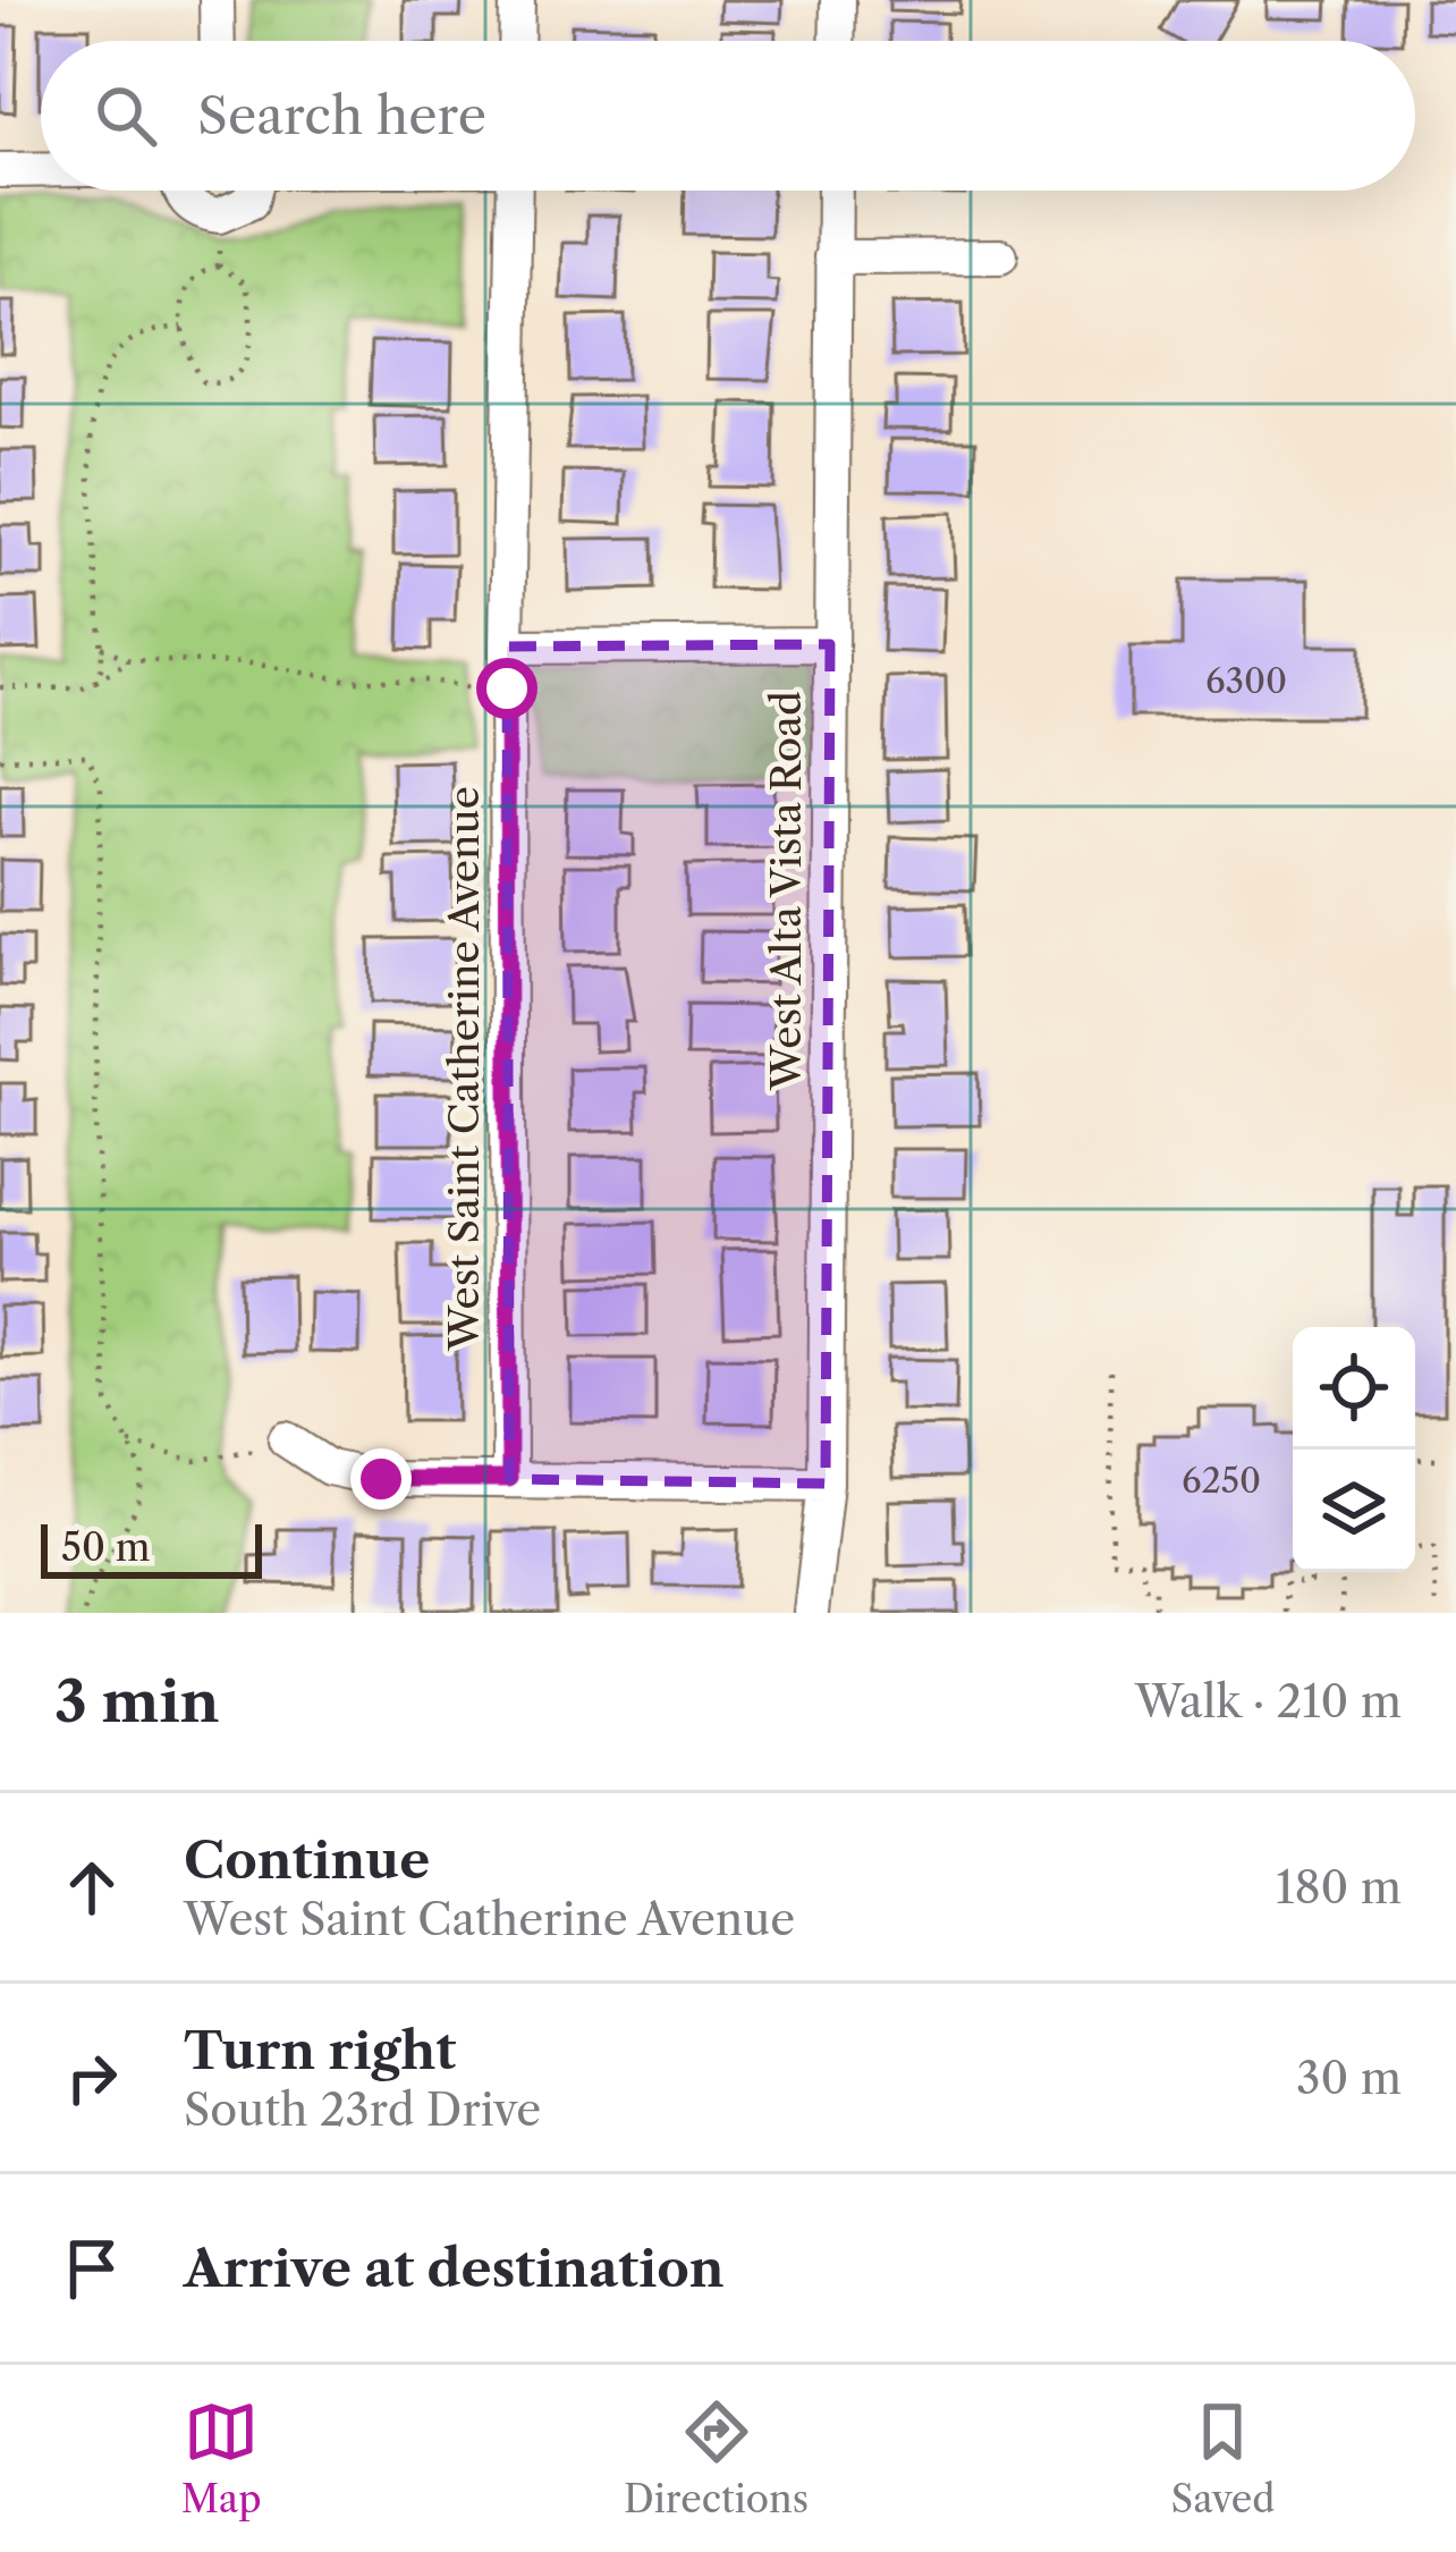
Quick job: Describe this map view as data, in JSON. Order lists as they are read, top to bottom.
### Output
{
  "streets": {
    "street": ["West Alta Vista Road", "West Saint Catherine Avenue"]
  },
  "house_numbers": ["6300", "6250"],
  "scale_bar": "50 m",
  "page": {
    "search": "Search here",
    "scale": "50 m",
    "heading": ["3 min", "Walk · 210 m"],
    "list": [
      ["Continue", "West Saint Catherine Avenue", "180 m"],
      ["Turn right", "South 23rd Drive", "30 m"],
      "Arrive at destination"
    ],
    "nav": ["Map", "Directions", "Saved"]
  }
}
